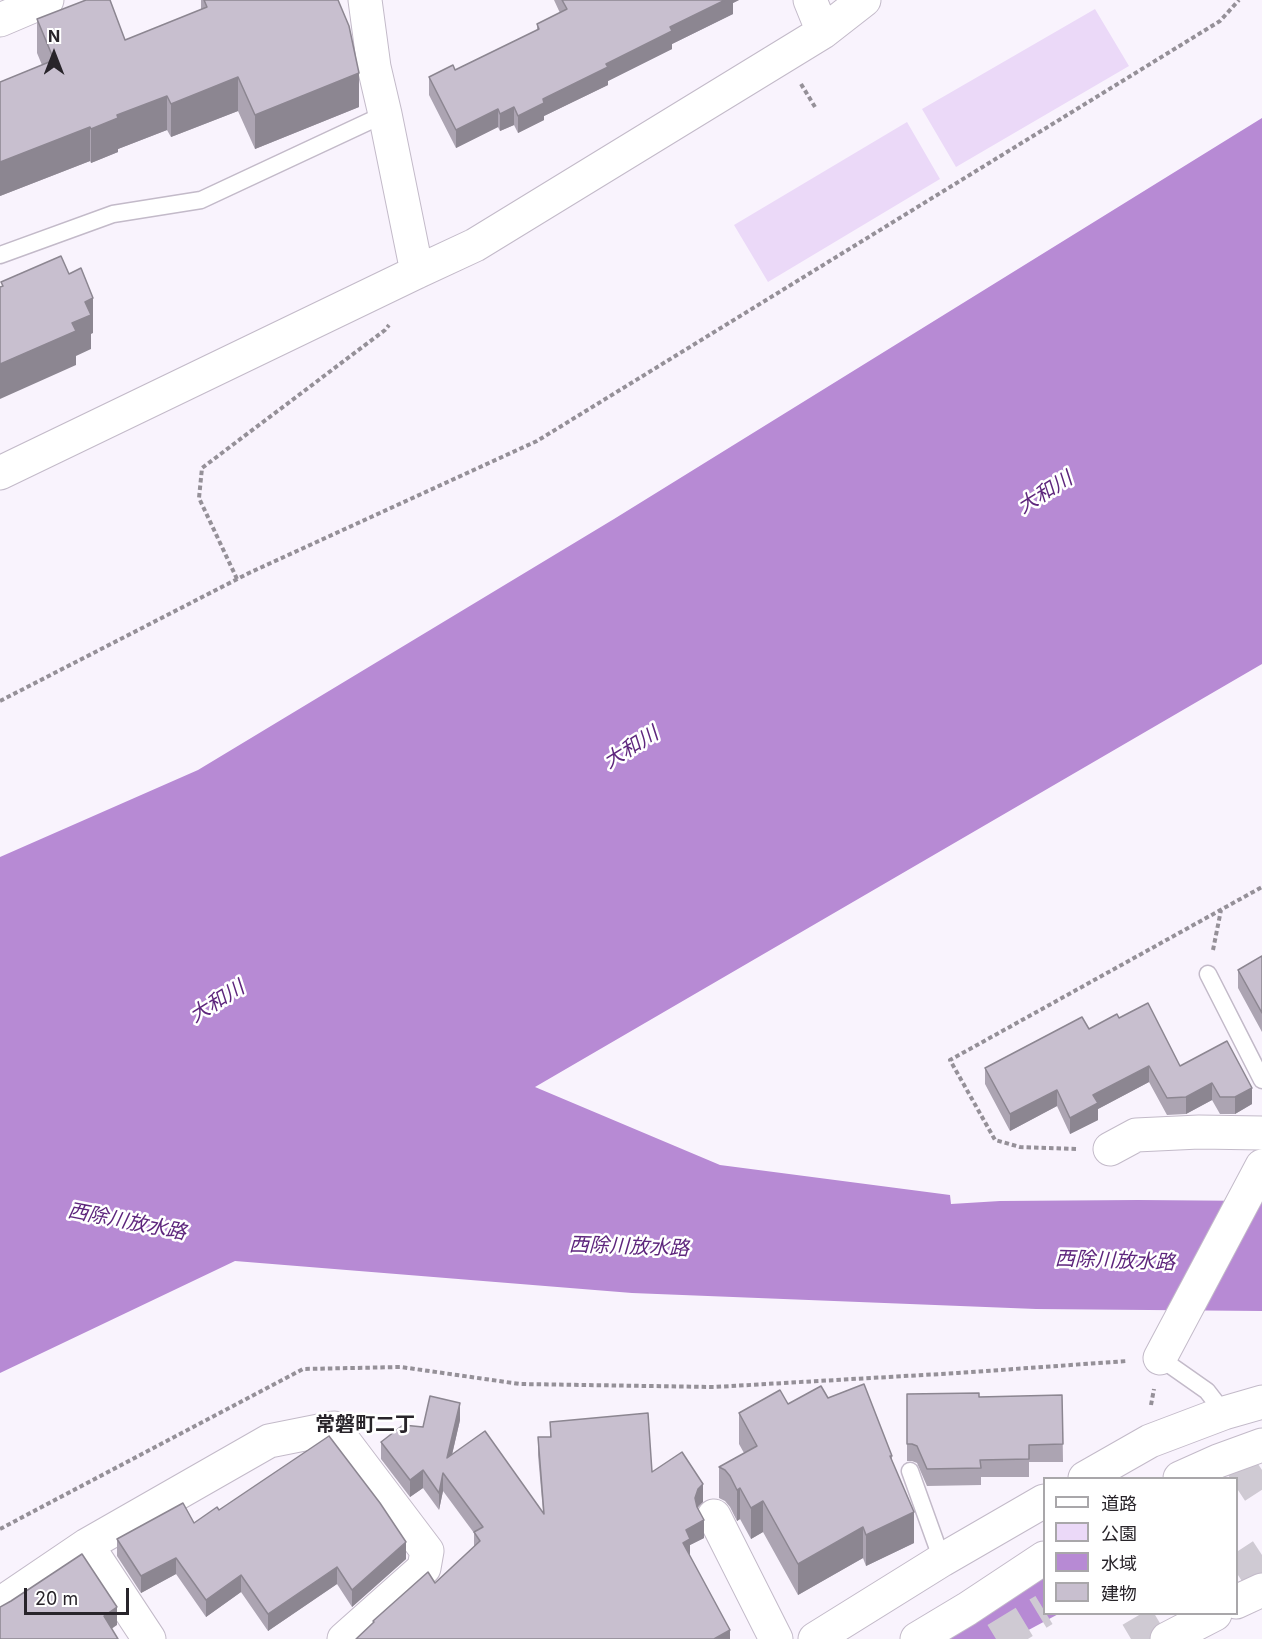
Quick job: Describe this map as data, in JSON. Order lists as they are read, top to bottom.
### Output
{
  "districts": ["常磐町二丁"],
  "water": ["大和川", "西除川放水路"],
  "legend": [
    "道路",
    "公園",
    "水域",
    "建物"
  ],
  "scale_bar": "20 m",
  "north": "top"
}
